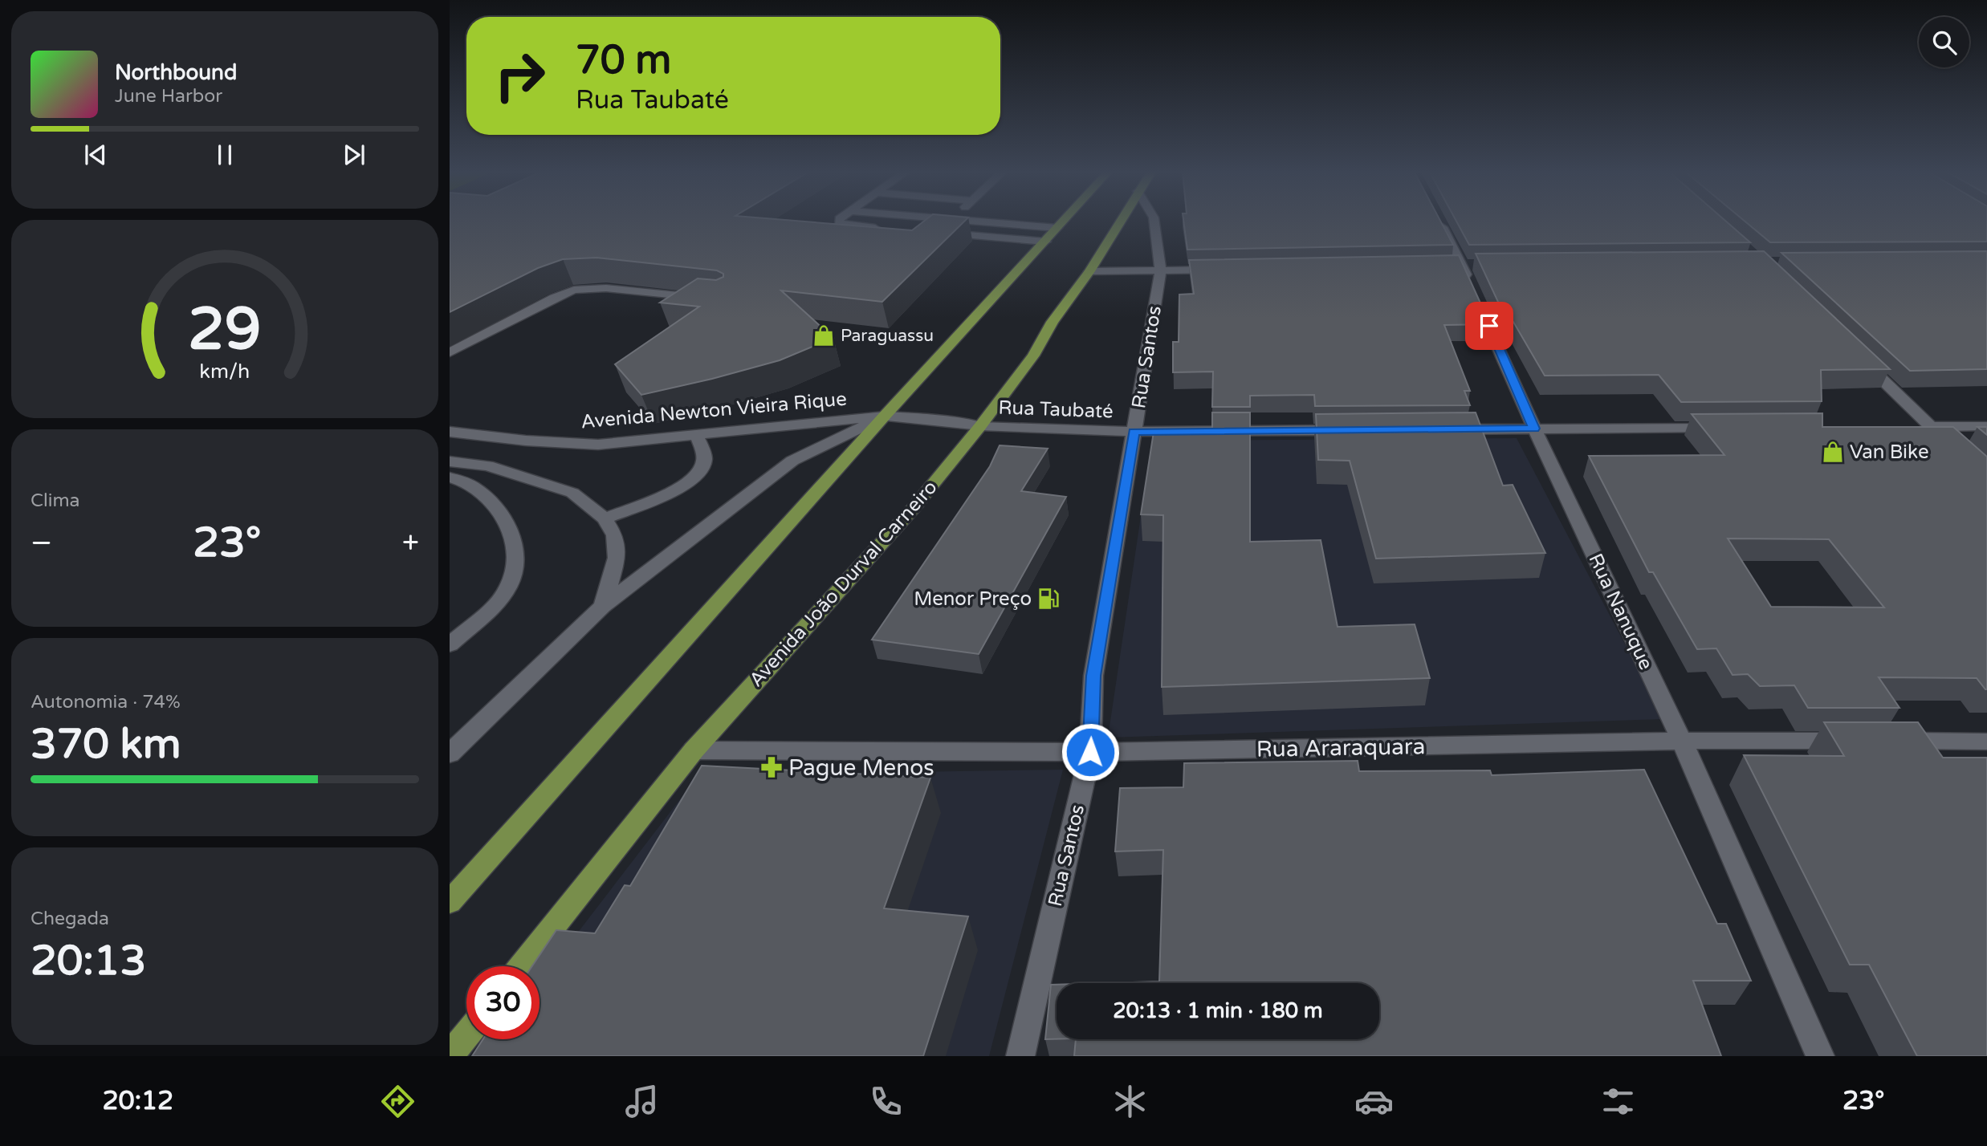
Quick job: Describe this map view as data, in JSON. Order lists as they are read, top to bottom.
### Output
{
  "streets": {
    "main road": ["Avenida João Durval Carneiro"],
    "street": [
      "Rua Santos",
      "Rua Taubaté",
      "Avenida Newton Vieira Rique",
      "Rua Nanuque",
      "Rua Araraquara"
    ]
  },
  "crossings": [
    ["Rua Santos", "Rua Taubaté"],
    ["Rua Santos", "Rua Araraquara"],
    ["Rua Taubaté", "Avenida Newton Vieira Rique"],
    ["Rua Taubaté", "Avenida João Durval Carneiro"],
    ["Avenida Newton Vieira Rique", "Avenida João Durval Carneiro"],
    ["Avenida João Durval Carneiro", "Rua Araraquara"],
    ["Rua Nanuque", "Rua Araraquara"]
  ],
  "places": {
    "shop": ["Paraguassu", "Van Bike"],
    "fuel station": ["Menor Preço"],
    "pharmacy": ["Pague Menos"]
  },
  "page": {
    "turn": ["70 m", "Rua Taubaté"],
    "song": ["Northbound", "June Harbor"],
    "tile": [
      "Clima",
      ["Autonomia · 74%", "370 km"],
      ["Chegada", "20:13"]
    ],
    "heat": ["−", "23°", "+"],
    "limit": "30",
    "trip": "20:13 · 1 min · 180 m",
    "tabs": ["20:12", "23°"],
    "gauge": ["29", "km/h"]
  }
}
